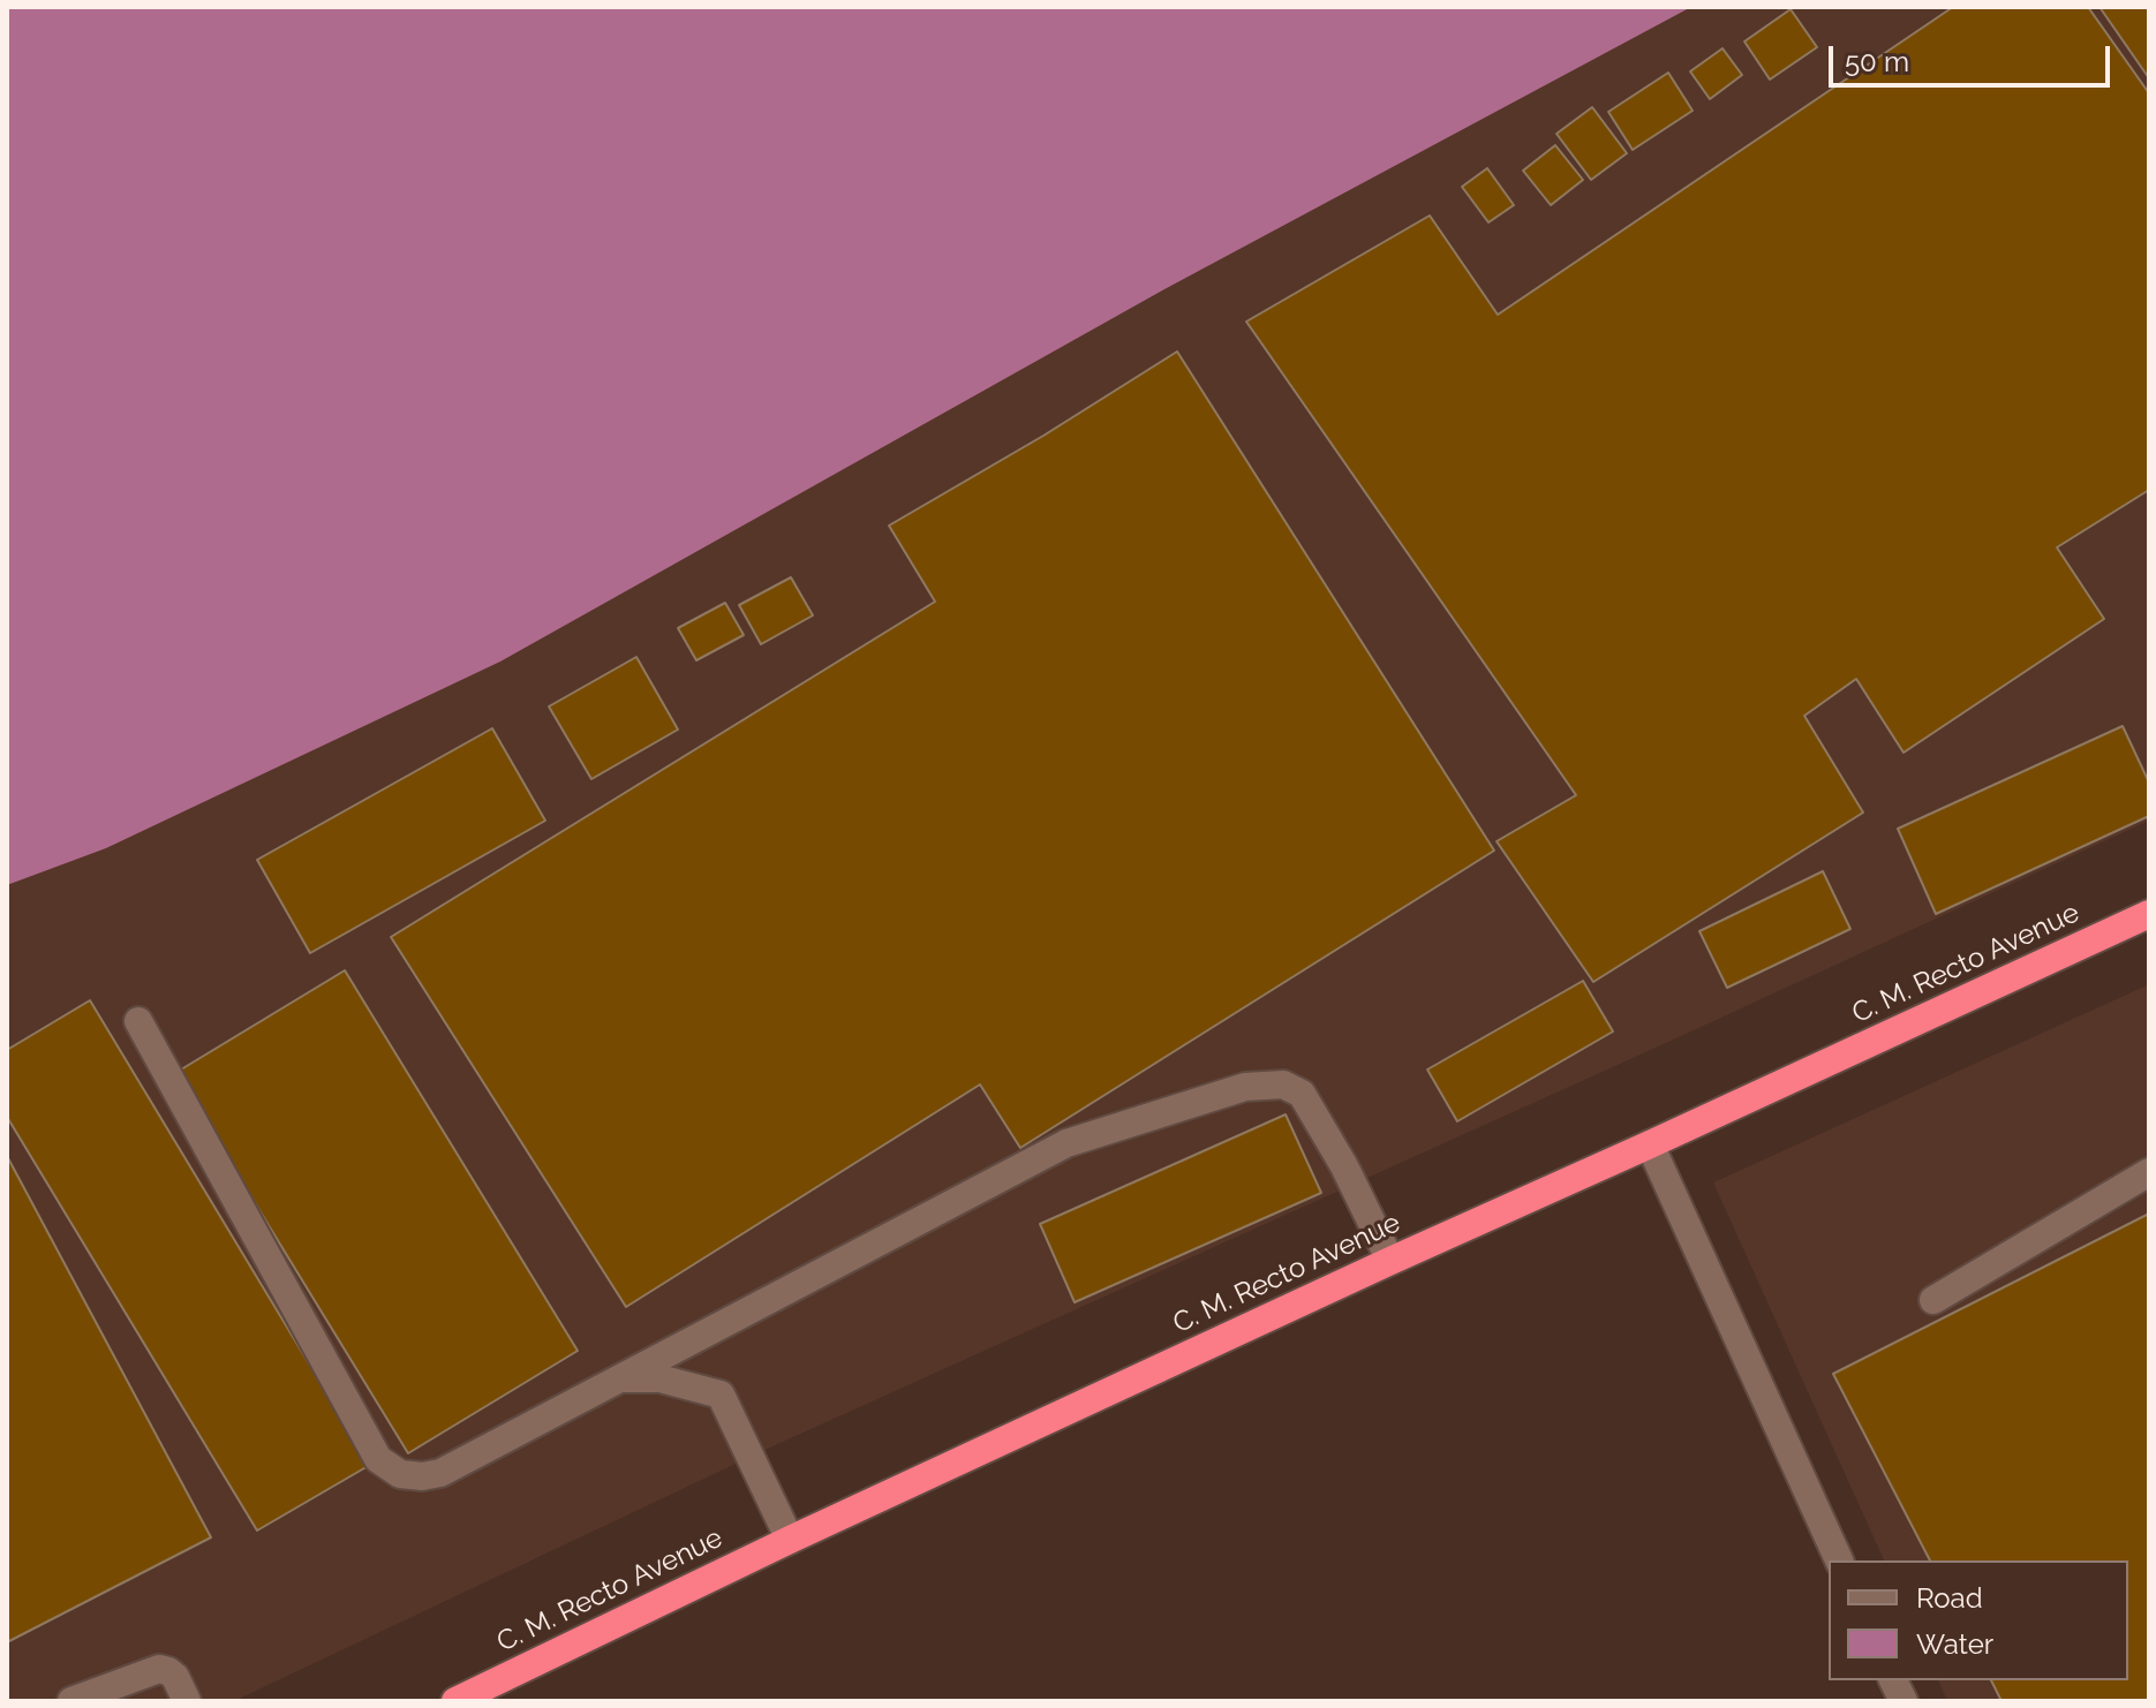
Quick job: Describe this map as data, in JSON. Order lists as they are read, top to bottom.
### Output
{
  "streets": {
    "highway": ["C. M. Recto Avenue"]
  },
  "legend": ["Road", "Water"],
  "scale_bar": "50 m"
}
